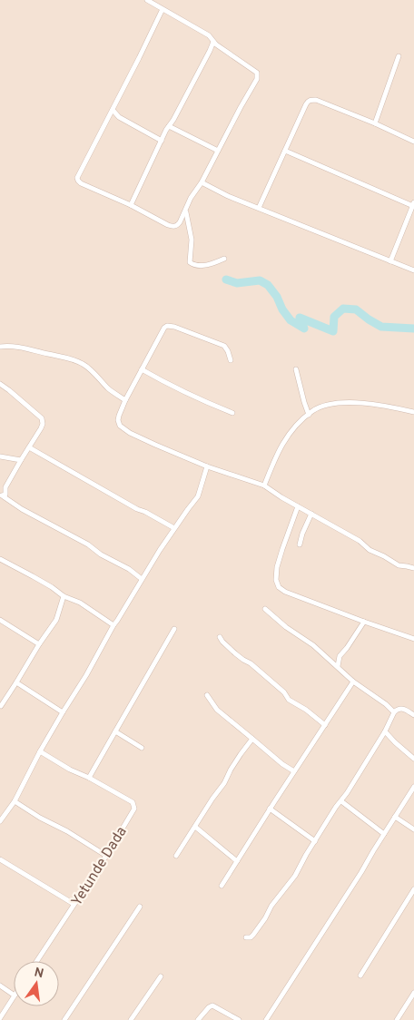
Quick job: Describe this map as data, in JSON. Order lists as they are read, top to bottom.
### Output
{
  "streets": {
    "street": ["Yetunde Dada"]
  },
  "north": "top"
}
